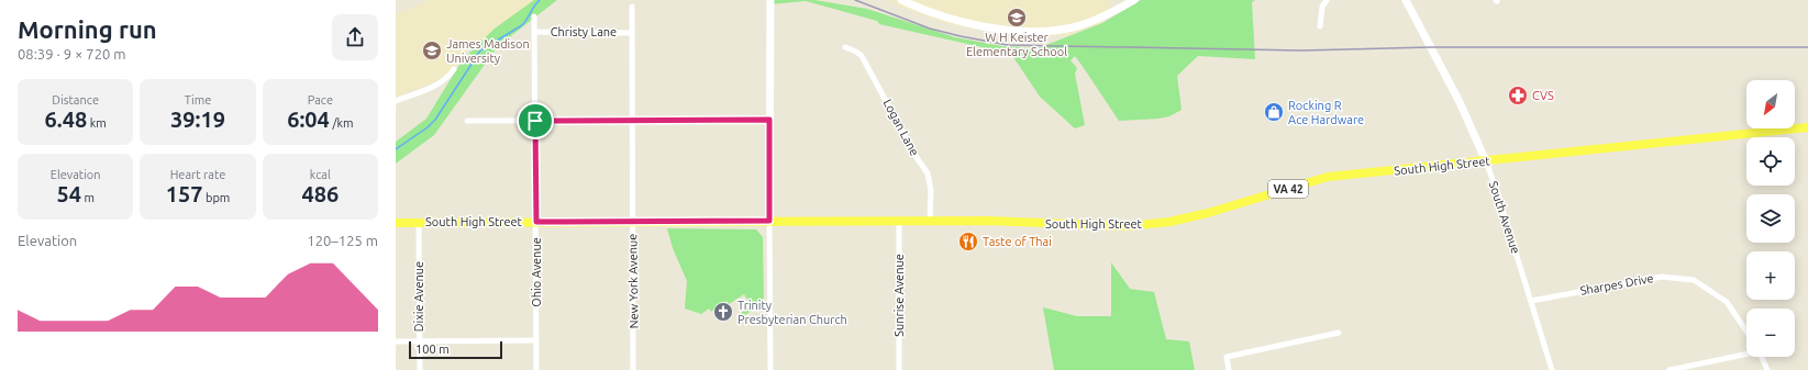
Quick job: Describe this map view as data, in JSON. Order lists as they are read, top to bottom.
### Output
{
  "streets": {
    "main road": ["South High Street", "VA 42"],
    "street": [
      "Christy Lane",
      "Logan Lane",
      "South Avenue",
      "Ohio Avenue",
      "New York Avenue",
      "Sharpes Drive",
      "Sunrise Avenue",
      "Dixie Avenue"
    ]
  },
  "crossings": [
    ["Christy Lane", "Ohio Avenue"],
    ["Christy Lane", "New York Avenue"],
    ["Logan Lane", "South High Street"],
    ["South High Street", "South Avenue"],
    ["South High Street", "Ohio Avenue"],
    ["South High Street", "New York Avenue"],
    ["South High Street", "Sunrise Avenue"],
    ["South High Street", "Dixie Avenue"],
    ["South Avenue", "Sharpes Drive"]
  ],
  "places": {
    "school or university": ["W H Keister Elementary School", "James Madison University"],
    "pharmacy": ["CVS"],
    "shop": ["Rocking R Ace Hardware"],
    "restaurant": ["Taste of Thai"],
    "church": ["Trinity Presbyterian Church"]
  },
  "scale_bar": "100 m",
  "north": "bottom left",
  "page": {
    "heading": ["Morning run", "08:39 · 9 × 720 m"],
    "stats": [
      ["Distance", "6.48 km"],
      ["Time", "39:19"],
      ["Pace", "6:04 /km"],
      ["Elevation", "54 m"],
      ["Heart rate", "157 bpm"],
      ["kcal", "486"]
    ],
    "map_buttons": ["+", "−"],
    "chart": ["Elevation", "120–125 m"],
    "scale": "100 m"
  }
}
